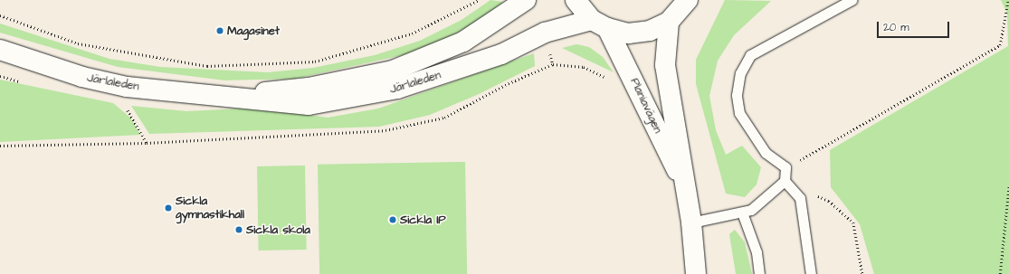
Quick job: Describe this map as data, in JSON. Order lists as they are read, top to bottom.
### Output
{
  "streets": {
    "main road": ["Järlaleden", "Planiavägen"]
  },
  "crossings": [
    ["Järlaleden", "Planiavägen"]
  ],
  "places": [
    "Magasinet",
    "Sickla gymnastikhall",
    "Sickla IP",
    "Sickla skola"
  ],
  "scale_bar": "20 m"
}
